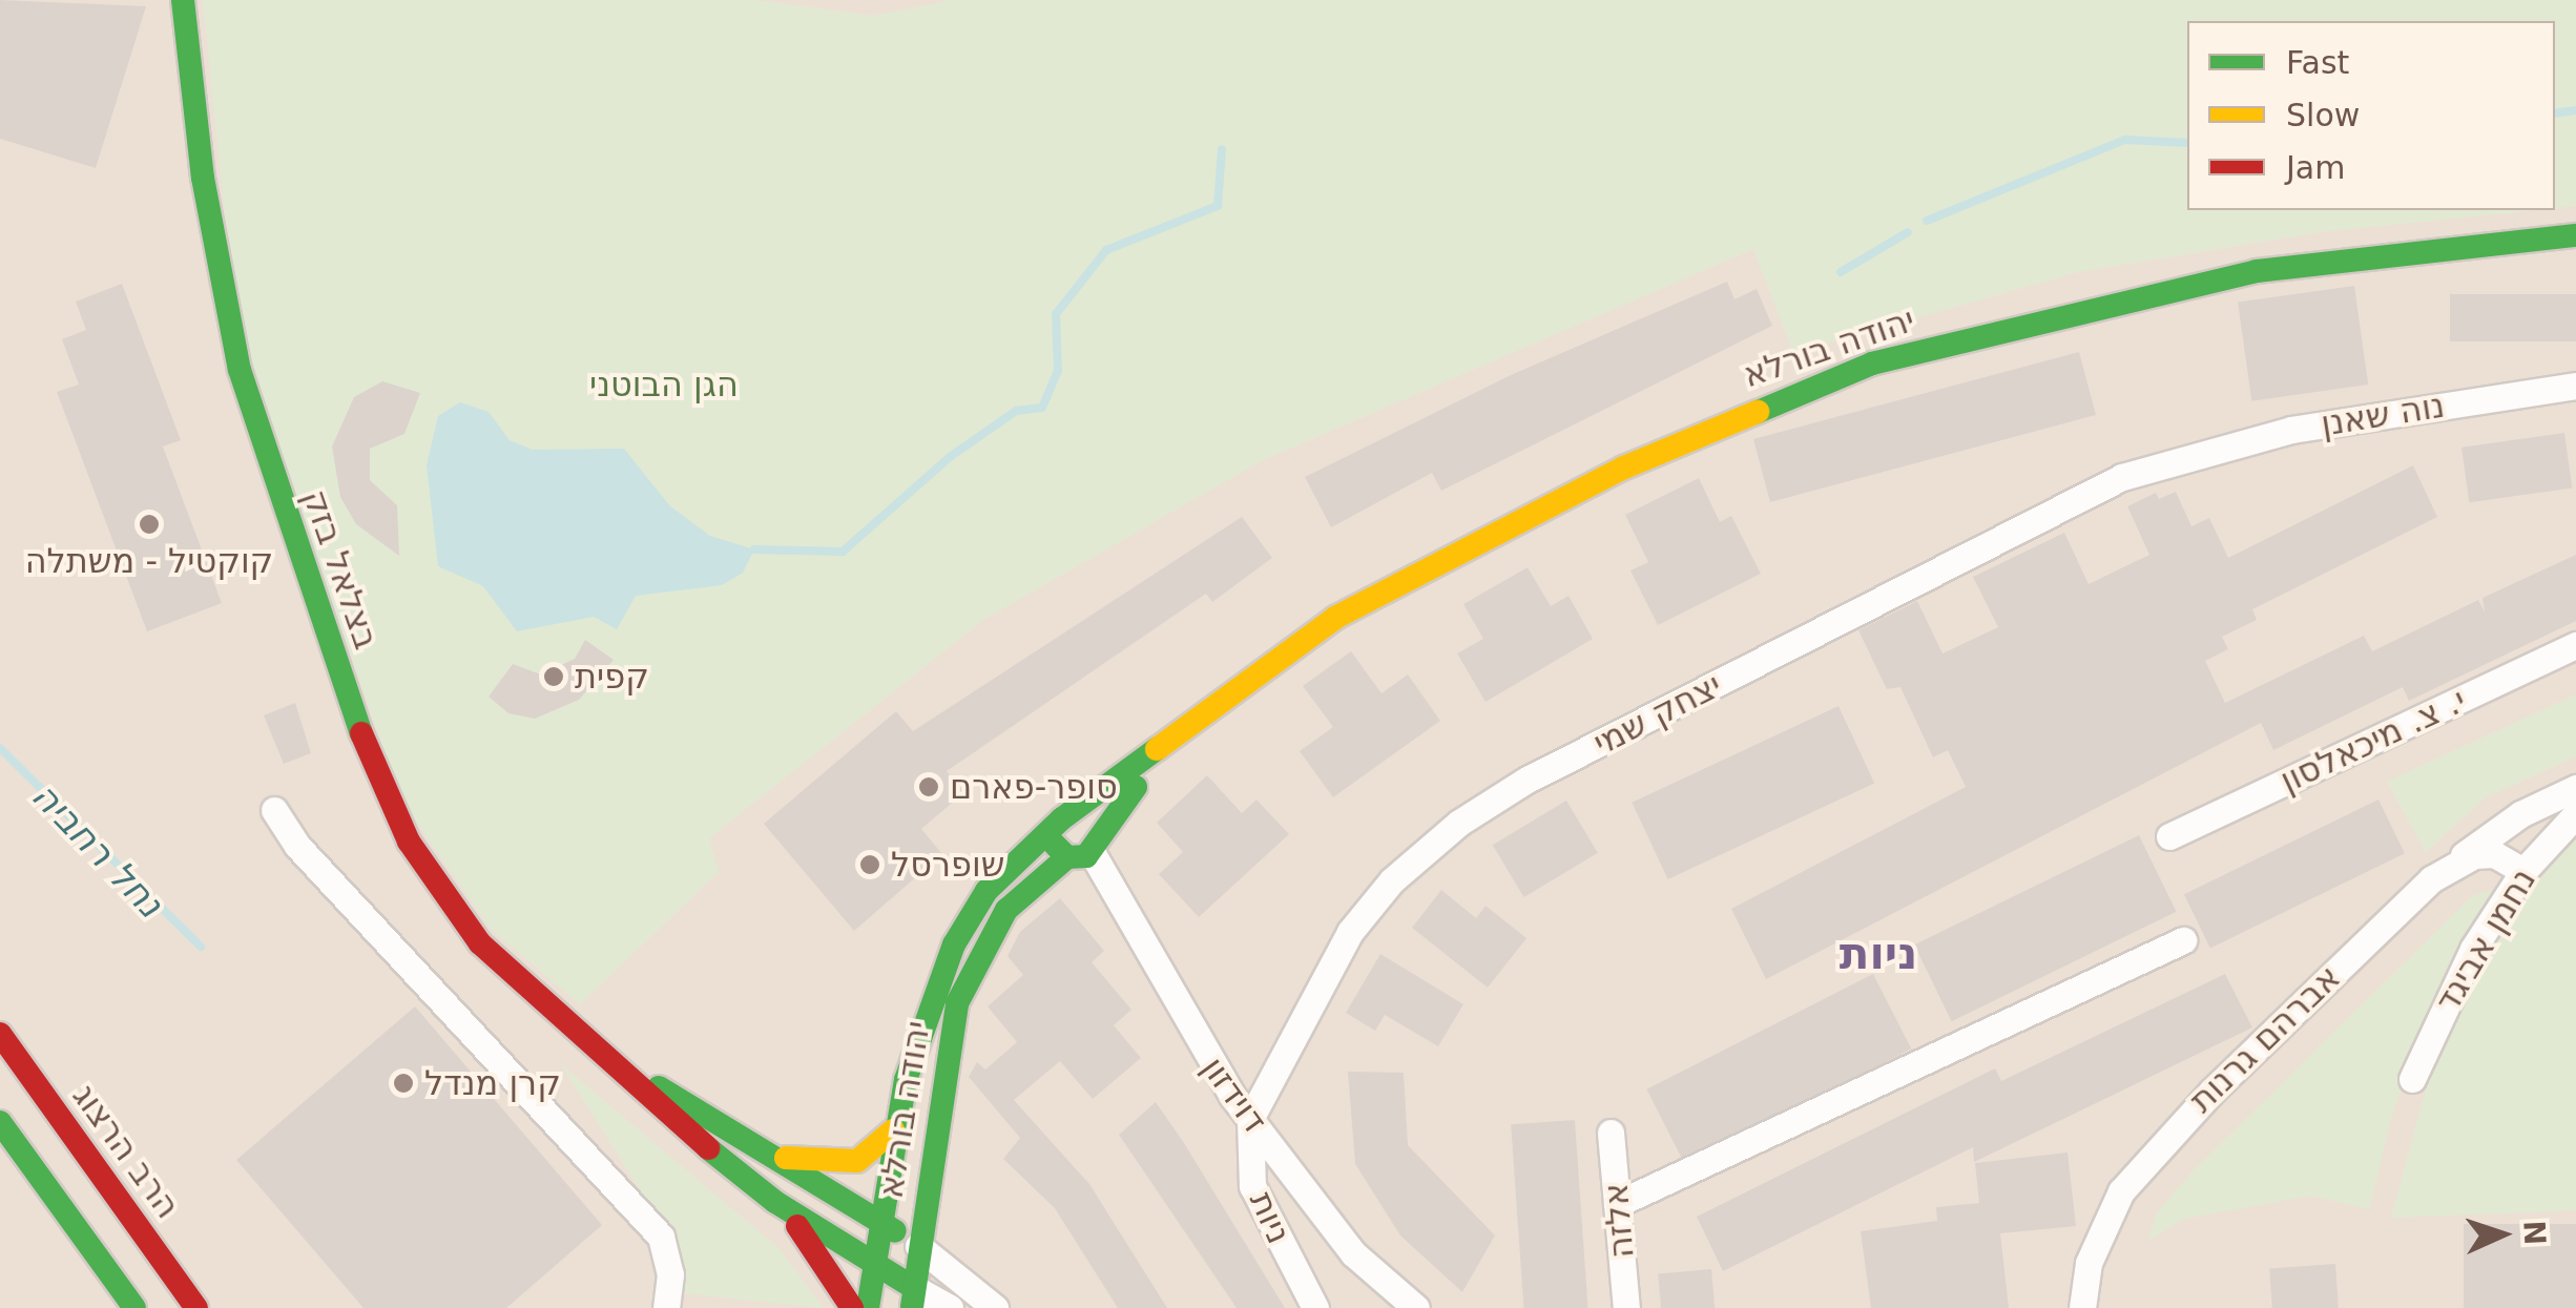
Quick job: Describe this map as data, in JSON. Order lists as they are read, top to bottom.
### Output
{
  "streets": {
    "street": [
      "יהודה בורלא",
      "נוה שאנן",
      "בצלאל בזק",
      "יצחק שמי",
      "י. צ. מיכאלסון",
      "נחמן אביגד",
      "אברהם גרנות",
      "דוידזון",
      "הרב הרצוג",
      "ניות",
      "אלזה"
    ]
  },
  "crossings": [
    ["יהודה בורלא", "בצלאל בזק"],
    ["יהודה בורלא", "דוידזון"],
    ["נוה שאנן", "יצחק שמי"],
    ["יצחק שמי", "דוידזון"],
    ["יצחק שמי", "ניות"],
    ["נחמן אביגד", "אברהם גרנות"],
    ["דוידזון", "ניות"]
  ],
  "districts": ["ניות"],
  "water": ["נחל רחביה"],
  "parks": ["הגן הבוטני"],
  "places": [
    "קוקטיל - משתלה",
    "קפית",
    "סופר-פארם",
    "שופרסל",
    "קרן מנדל"
  ],
  "legend": ["Fast", "Slow", "Jam"],
  "north": "right"
}
